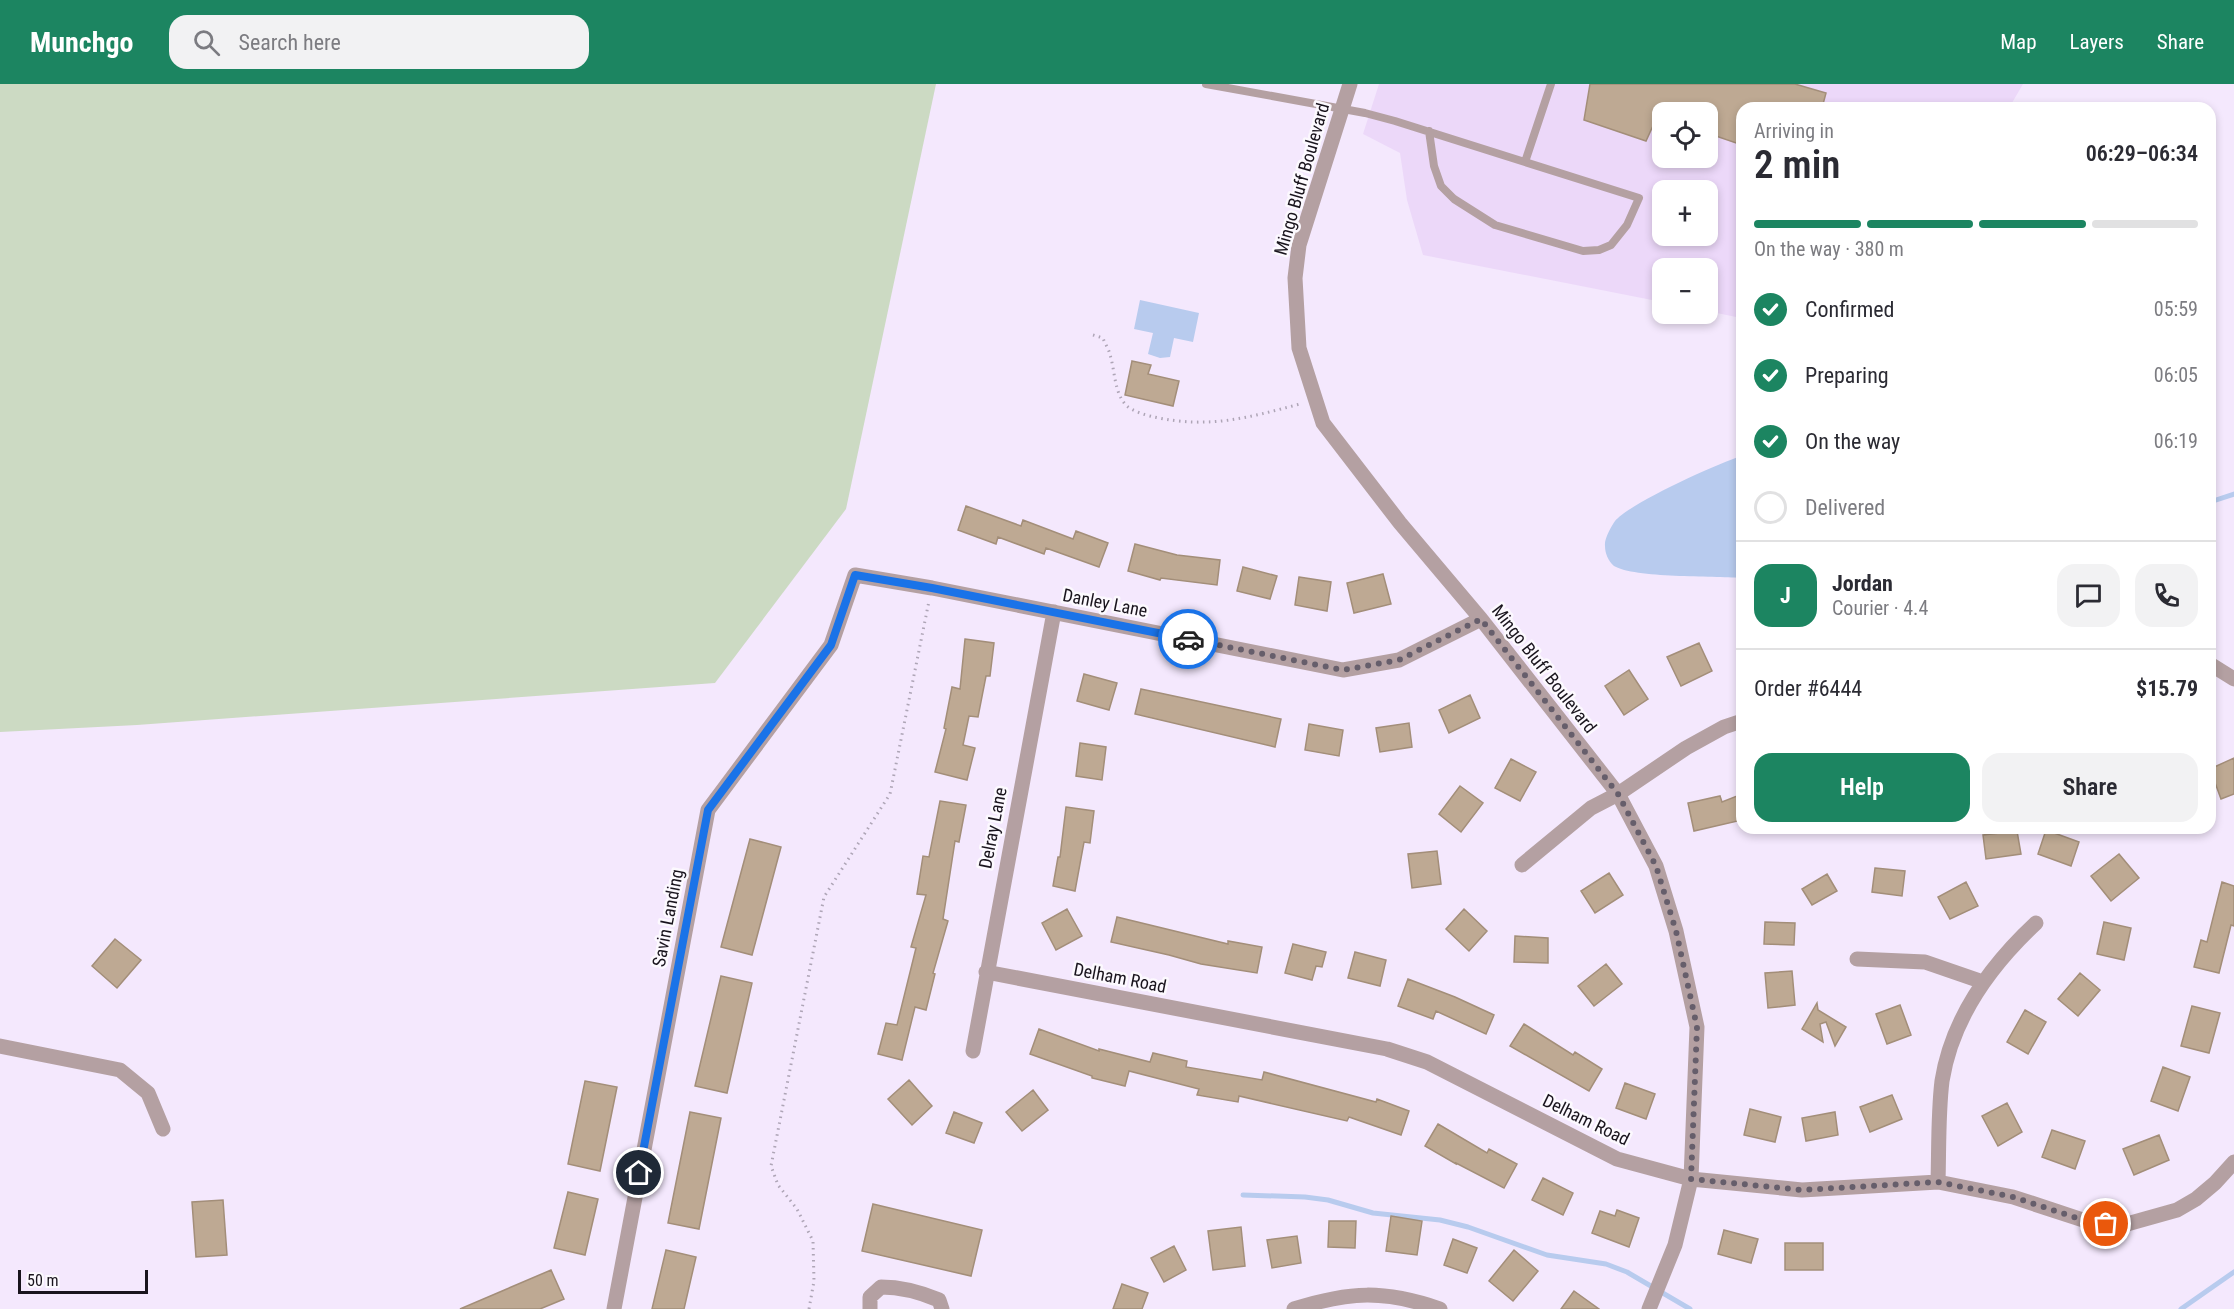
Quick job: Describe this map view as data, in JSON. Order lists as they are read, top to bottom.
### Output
{
  "streets": {
    "street": [
      "Mingo Bluff Boulevard",
      "Danley Lane",
      "Delray Lane",
      "Savin Landing",
      "Delham Road"
    ]
  },
  "crossings": [
    ["Mingo Bluff Boulevard", "Danley Lane"],
    ["Mingo Bluff Boulevard", "Delham Road"],
    ["Danley Lane", "Delray Lane"],
    ["Danley Lane", "Savin Landing"],
    ["Delray Lane", "Delham Road"]
  ],
  "scale_bar": "50 m",
  "page": {
    "header": "Munchgo",
    "search": "Search here",
    "nav": ["Map", "Layers", "Share"],
    "map_buttons": ["+", "−"],
    "heading": ["2 min", "Arriving in", "06:29–06:34"],
    "panel": [
      "Jordan",
      "Courier · 4.4",
      "Order #6444",
      "$15.79"
    ],
    "bar": "On the way · 380 m",
    "list": [
      ["Confirmed", "05:59"],
      ["Preparing", "06:05"],
      ["On the way", "06:19"],
      "Delivered"
    ],
    "round": "J",
    "buttons": ["Help", "Share"],
    "scale": "50 m"
  }
}
